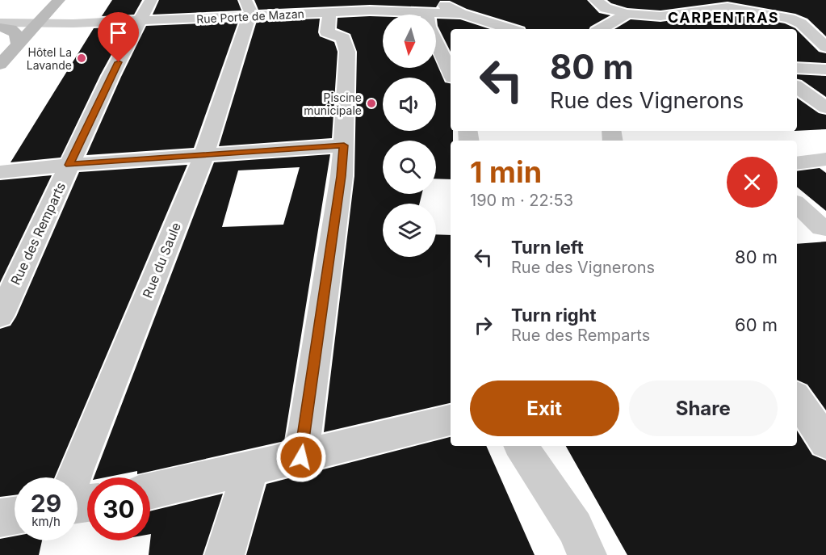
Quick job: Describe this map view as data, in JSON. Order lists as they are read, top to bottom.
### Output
{
  "streets": {
    "street": ["Rue Porte de Mazan", "Rue des Remparts", "Rue du Saule"]
  },
  "crossings": [
    ["Rue Porte de Mazan", "Rue des Remparts"],
    ["Rue Porte de Mazan", "Rue du Saule"]
  ],
  "districts": ["CARPENTRAS"],
  "places": ["Hôtel La Lavande", "Piscine municipale"],
  "north": "bottom",
  "page": {
    "turn": ["80 m", "Rue des Vignerons"],
    "heading": ["1 min", "190 m · 22:53"],
    "list": [
      {
        "name": "Turn left",
        "note": "Rue des Vignerons",
        "value": "80 m"
      },
      {
        "name": "Turn right",
        "note": "Rue des Remparts",
        "value": "60 m"
      }
    ],
    "buttons": ["Exit", "Share"],
    "speed": "29 km/h",
    "limit": "30"
  }
}
